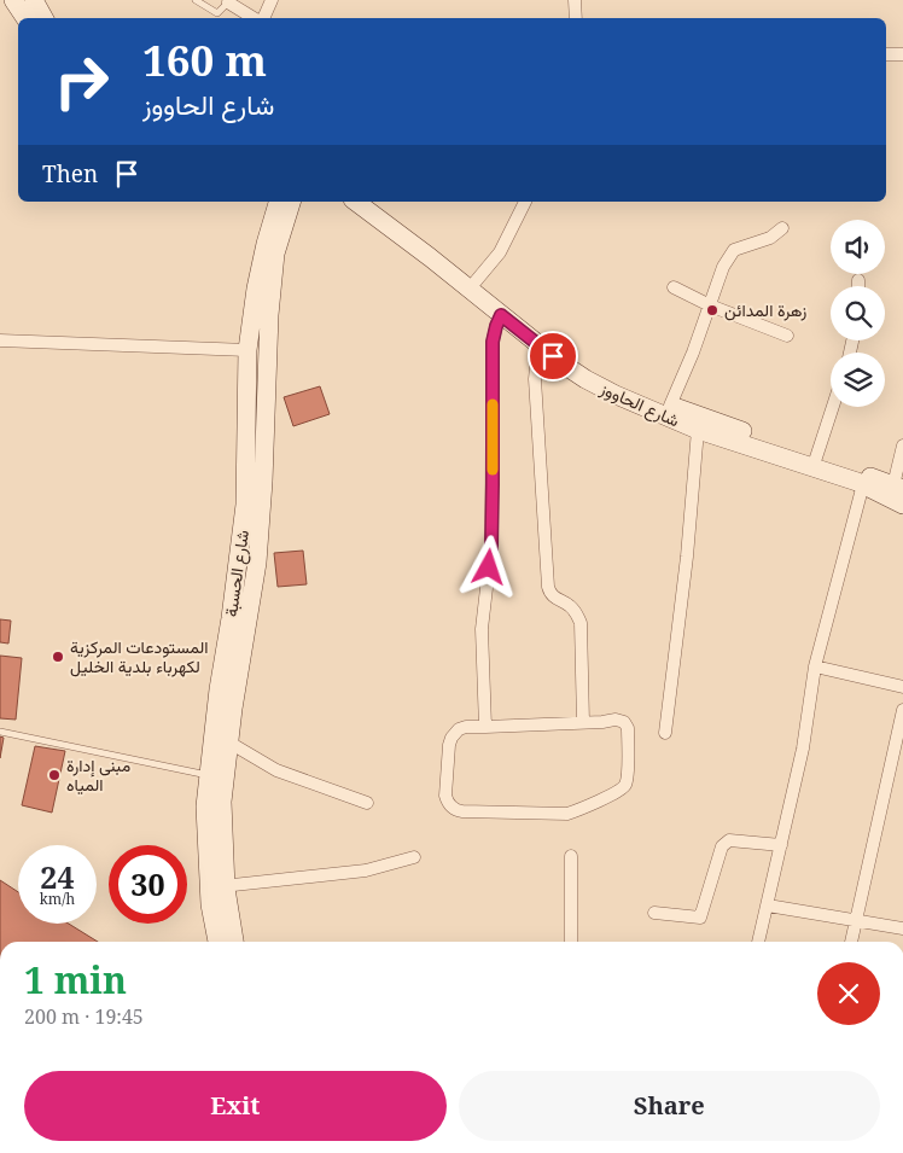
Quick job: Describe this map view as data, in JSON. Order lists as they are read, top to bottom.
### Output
{
  "streets": {
    "main road": ["شارع الحاووز", "شارع الحسبة"]
  },
  "places": ["زهرة المدائن", "المستودعات المركزية لكهرباء بلدية الخليل", "مبنى إدارة المياه"],
  "page": {
    "turn": ["160 m", "شارع الحاووز"],
    "then": "Then",
    "speed": "24 km/h",
    "limit": "30",
    "heading": ["1 min", "200 m · 19:45"],
    "buttons": ["Exit", "Share"]
  }
}
